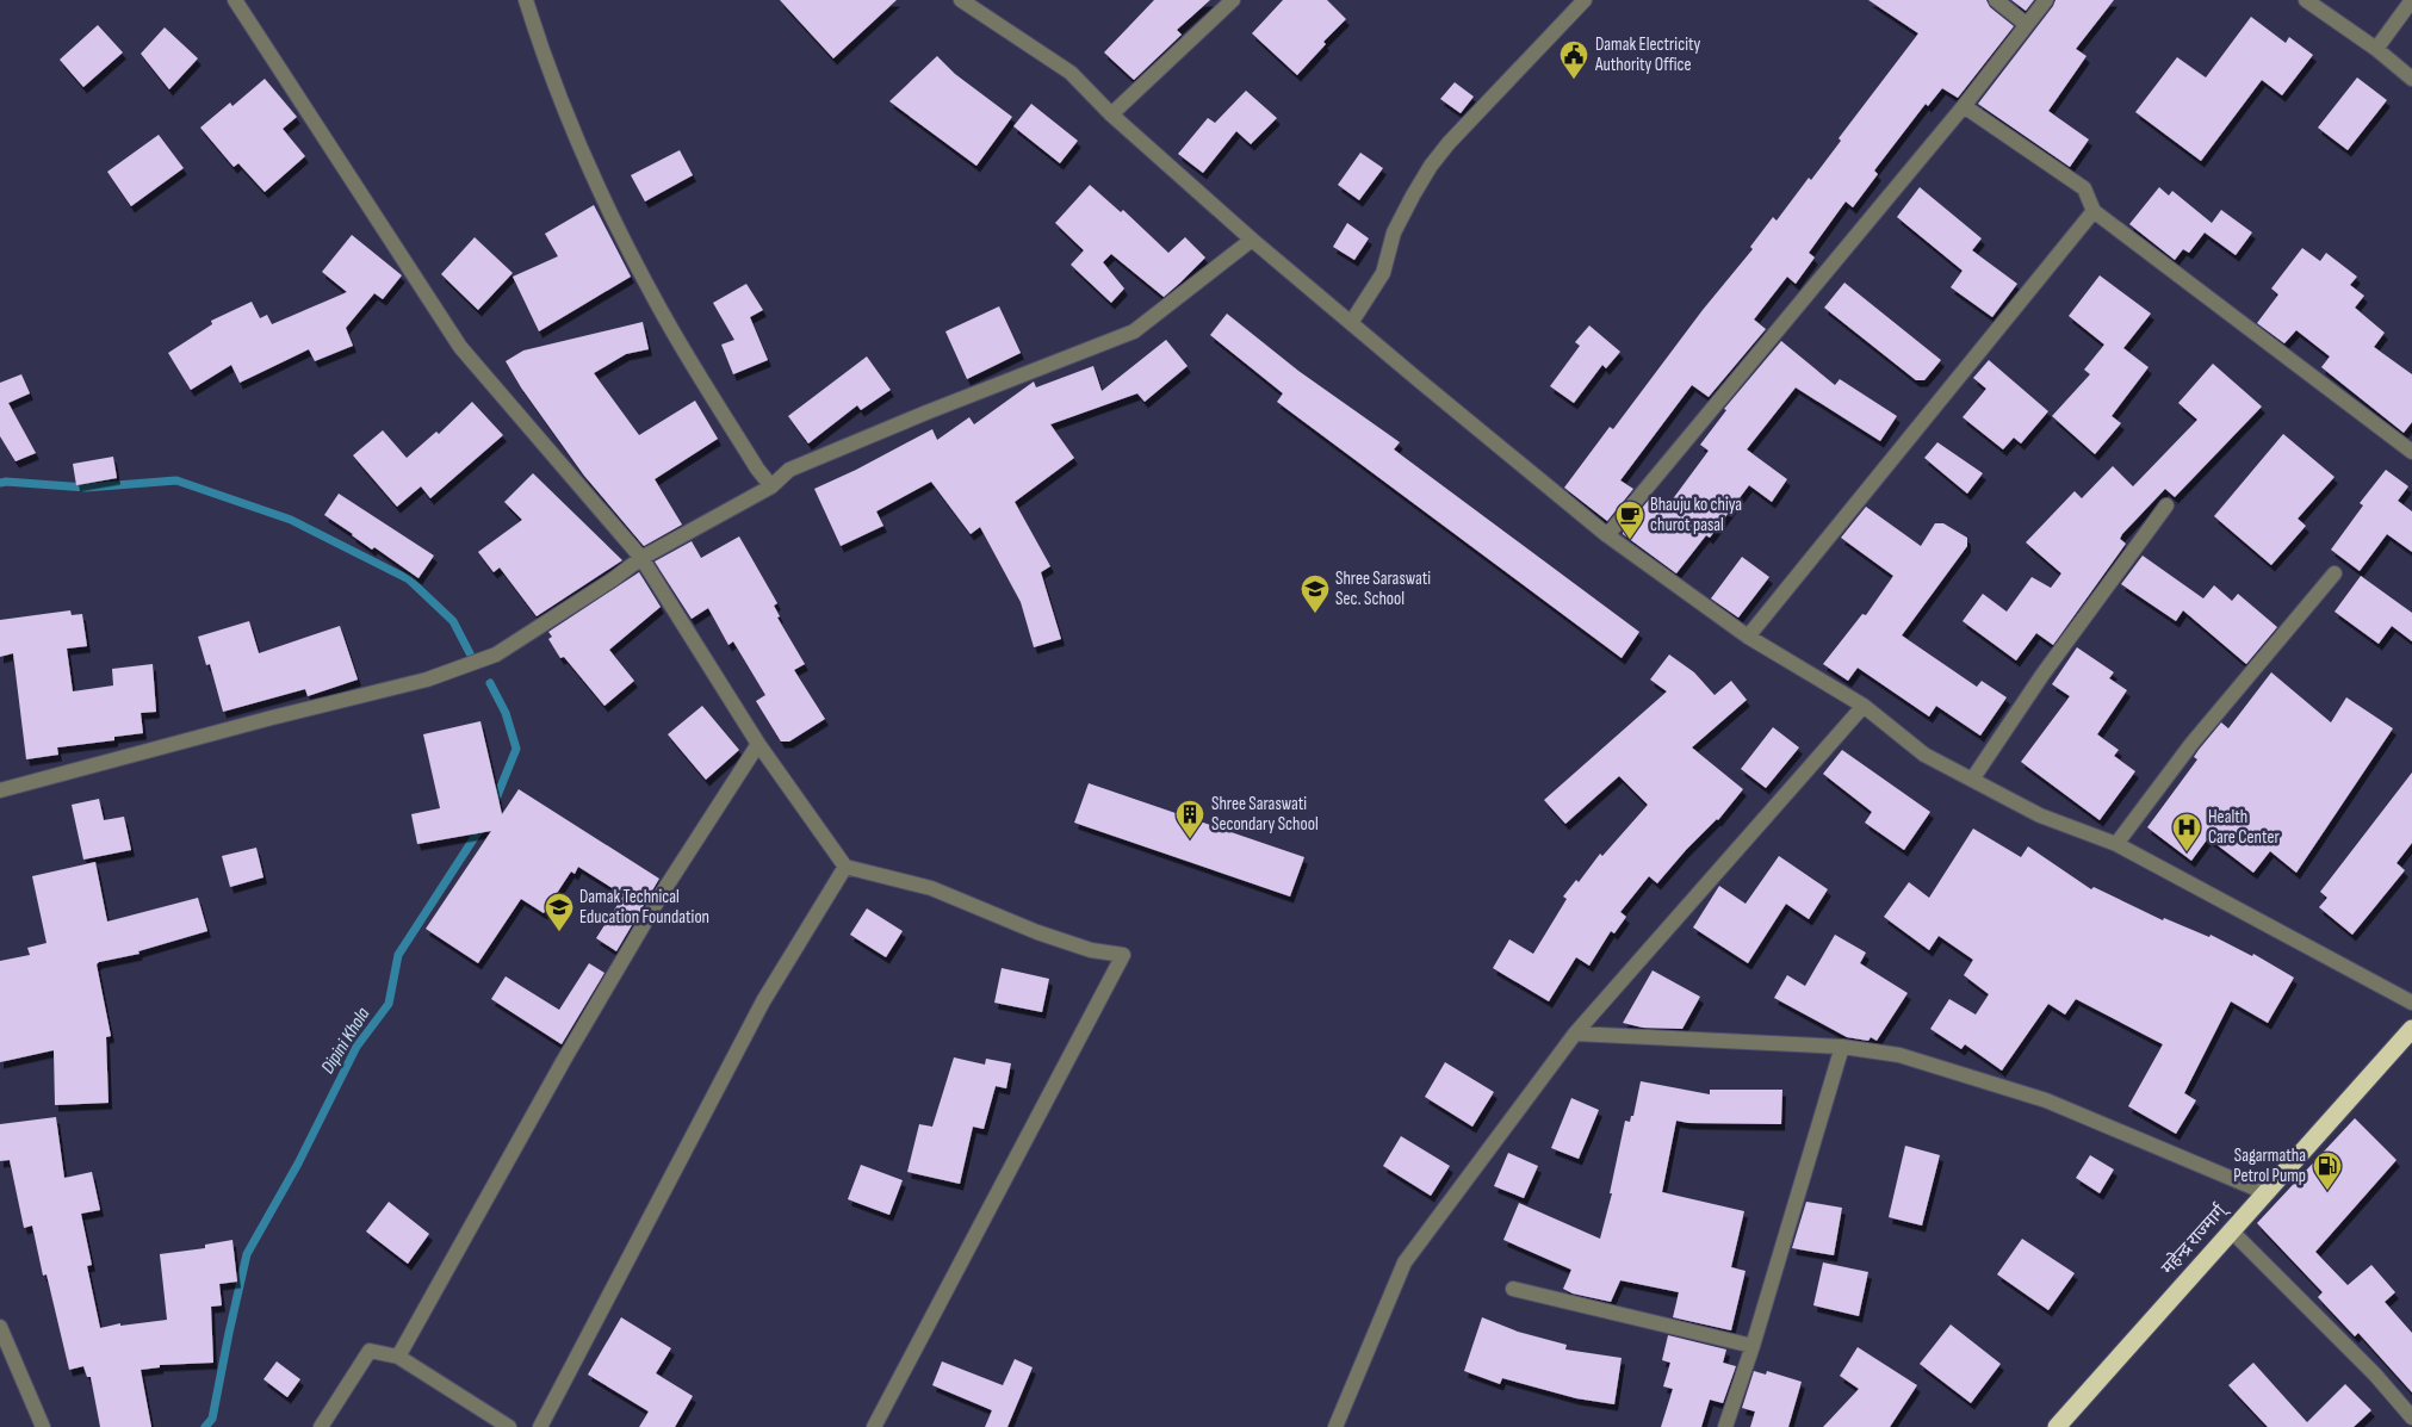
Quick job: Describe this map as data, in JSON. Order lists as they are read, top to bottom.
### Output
{
  "streets": {
    "highway": ["महेन्द्र राज्मार्ग्"]
  },
  "water": ["Dipini Khola"],
  "places": {
    "public building": ["Damak Electricity Authority Office"],
    "cafe": ["Bhauju ko chiya churot pasal"],
    "school or university": ["Shree Saraswati Sec. School", "Damak Technical Education Foundation"],
    "building": ["Shree Saraswati Secondary School"],
    "hospital": ["Health Care Center"],
    "fuel station": ["Sagarmatha Petrol Pump"]
  }
}
